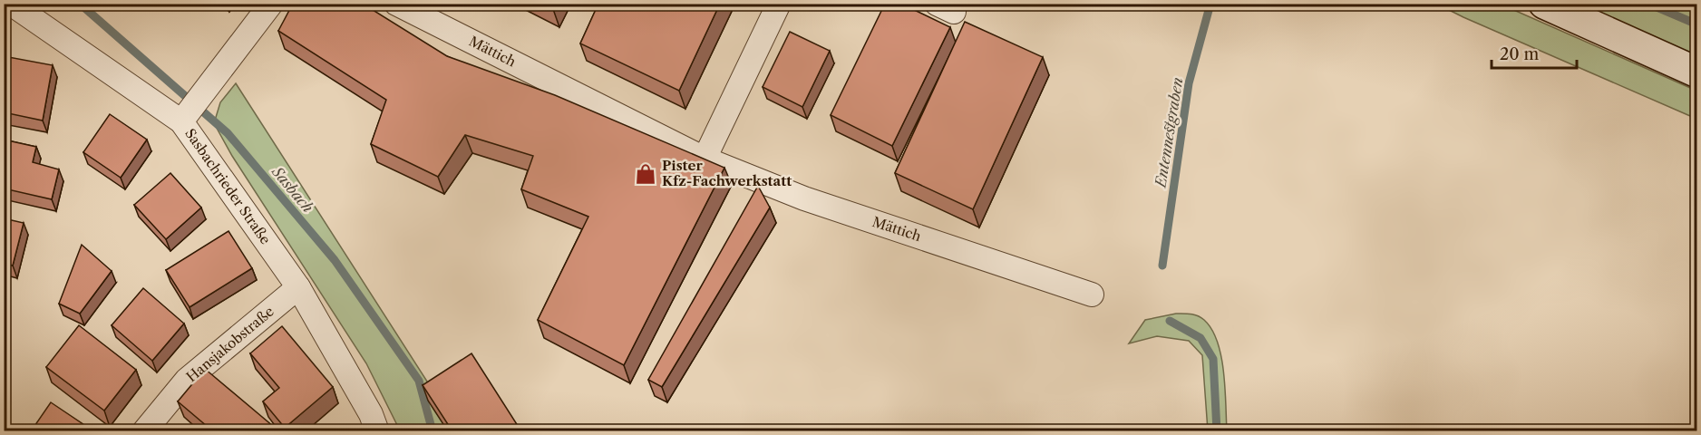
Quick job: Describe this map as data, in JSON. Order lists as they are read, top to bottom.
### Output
{
  "streets": {
    "street": ["Mättich", "Sasbachrieder Straße", "Hansjakobstraße"]
  },
  "crossings": [
    ["Sasbachrieder Straße", "Hansjakobstraße"]
  ],
  "water": ["Entennestgraben", "Sasbach"],
  "places": {
    "shop": ["Pister Kfz-Fachwerkstatt"]
  },
  "scale_bar": "20 m"
}
